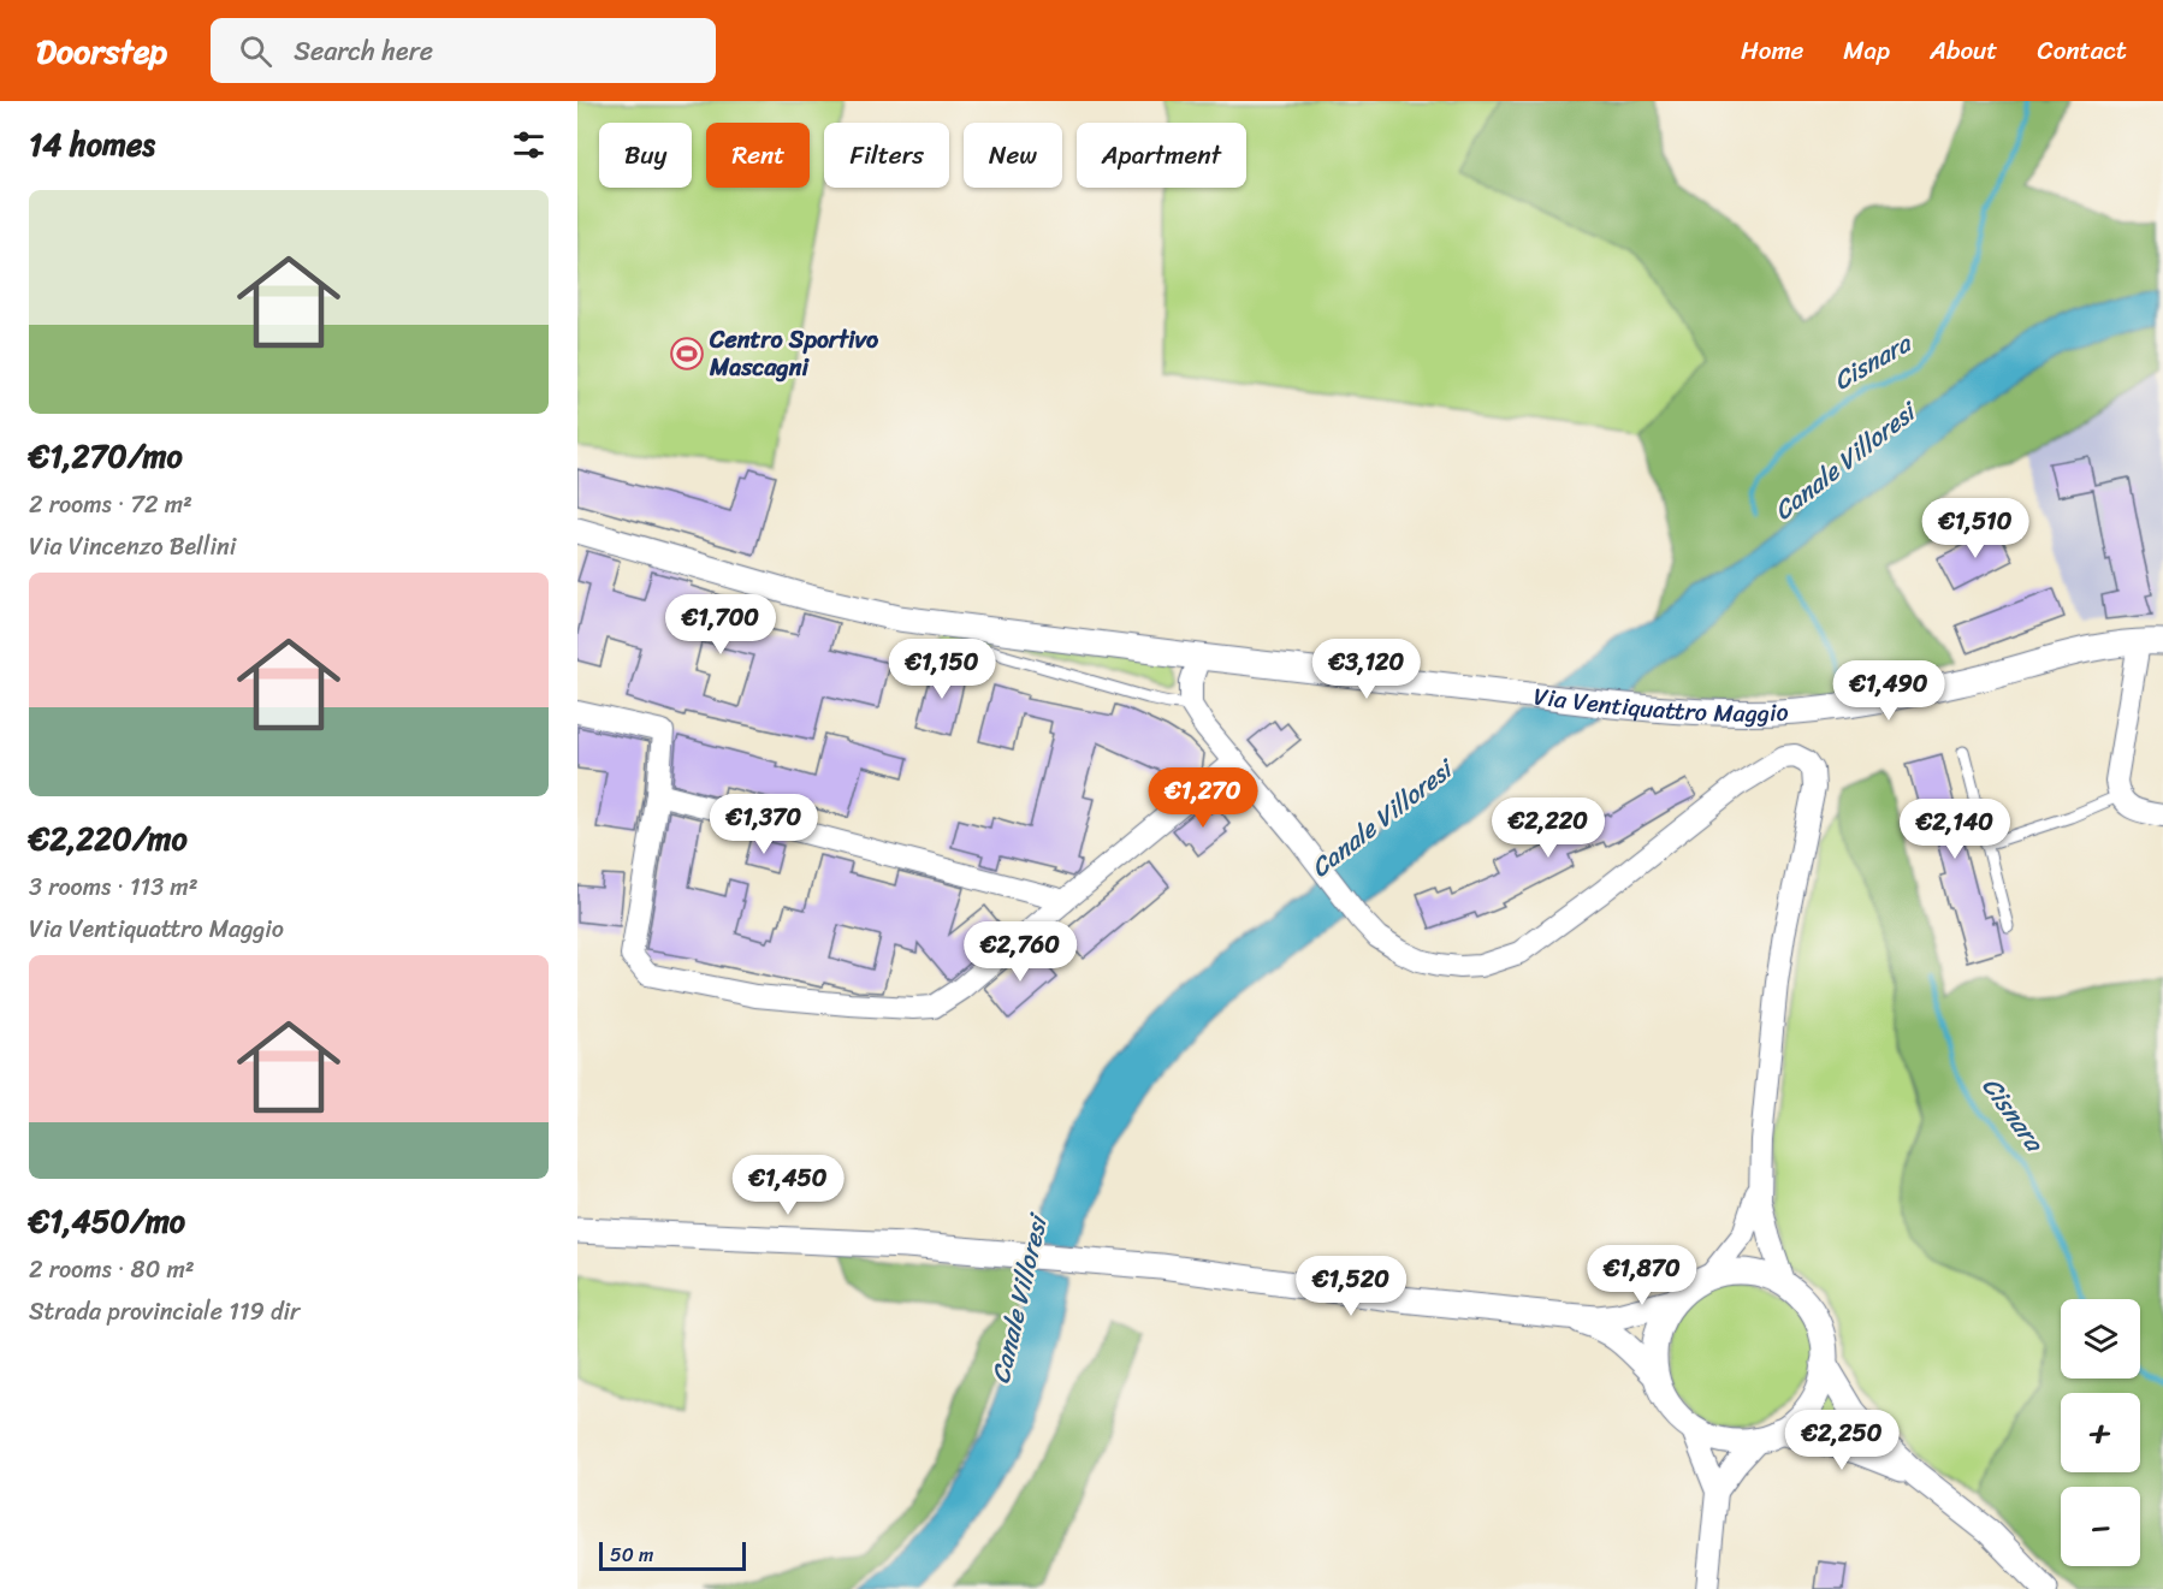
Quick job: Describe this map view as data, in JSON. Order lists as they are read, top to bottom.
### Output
{
  "streets": {
    "street": ["Via Ventiquattro Maggio"]
  },
  "water": ["Cisnara", "Canale Villoresi"],
  "places": {
    "sports": ["Centro Sportivo Mascagni"]
  },
  "scale_bar": "50 m",
  "page": {
    "header": "Doorstep",
    "search": "Search here",
    "nav": [
      "Home",
      "Map",
      "About",
      "Contact"
    ],
    "heading": "14 homes",
    "chip": [
      "Buy",
      "Rent",
      "Filters",
      "New",
      "Apartment"
    ],
    "list": [
      {
        "name": "€1,270/mo",
        "note": "2 rooms · 72 m² · Via Vincenzo Bellini"
      },
      {
        "name": "€2,220/mo",
        "note": "3 rooms · 113 m² · Via Ventiquattro Maggio"
      },
      {
        "name": "€1,450/mo",
        "note": "2 rooms · 80 m² · Strada provinciale 119 dir"
      }
    ],
    "price": [
      "€1,510",
      "€1,700",
      "€1,150",
      "€3,120",
      "€1,490",
      "€1,270",
      "€1,370",
      "€2,220",
      "€2,140",
      "€2,760",
      "€1,450",
      "€1,870",
      "€1,520",
      "€2,250"
    ],
    "map_buttons": ["+", "−"],
    "scale": "50 m"
  }
}
